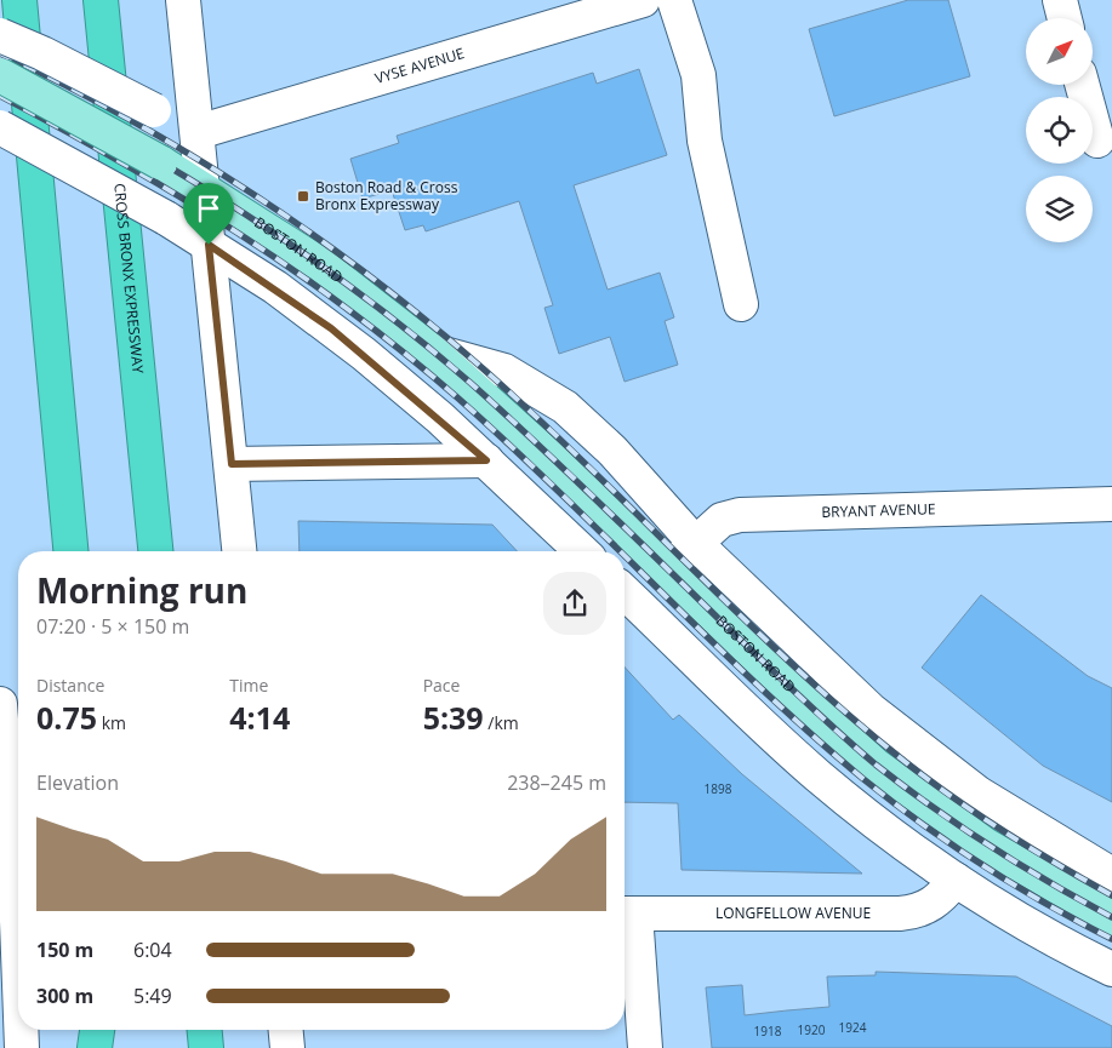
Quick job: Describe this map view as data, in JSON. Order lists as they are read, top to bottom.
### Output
{
  "streets": {
    "highway": ["CROSS BRONX EXPRESSWAY"],
    "main road": ["BOSTON ROAD"],
    "street": ["VYSE AVENUE", "BRYANT AVENUE", "LONGFELLOW AVENUE"]
  },
  "crossings": [
    ["BOSTON ROAD", "BRYANT AVENUE"]
  ],
  "places": {
    "transit": ["Boston Road & Cross Bronx Expressway"]
  },
  "house_numbers": [
    "1898",
    "1924",
    "1920",
    "1918"
  ],
  "north": "top right",
  "page": {
    "heading": ["Morning run", "07:20 · 5 × 150 m"],
    "stats": [
      ["Distance", "0.75 km"],
      ["Time", "4:14"],
      ["Pace", "5:39 /km"]
    ],
    "chart": ["Elevation", "238–245 m"],
    "list": [
      {
        "name": "150 m",
        "note": "6:04"
      },
      {
        "name": "300 m",
        "note": "5:49"
      }
    ]
  }
}
